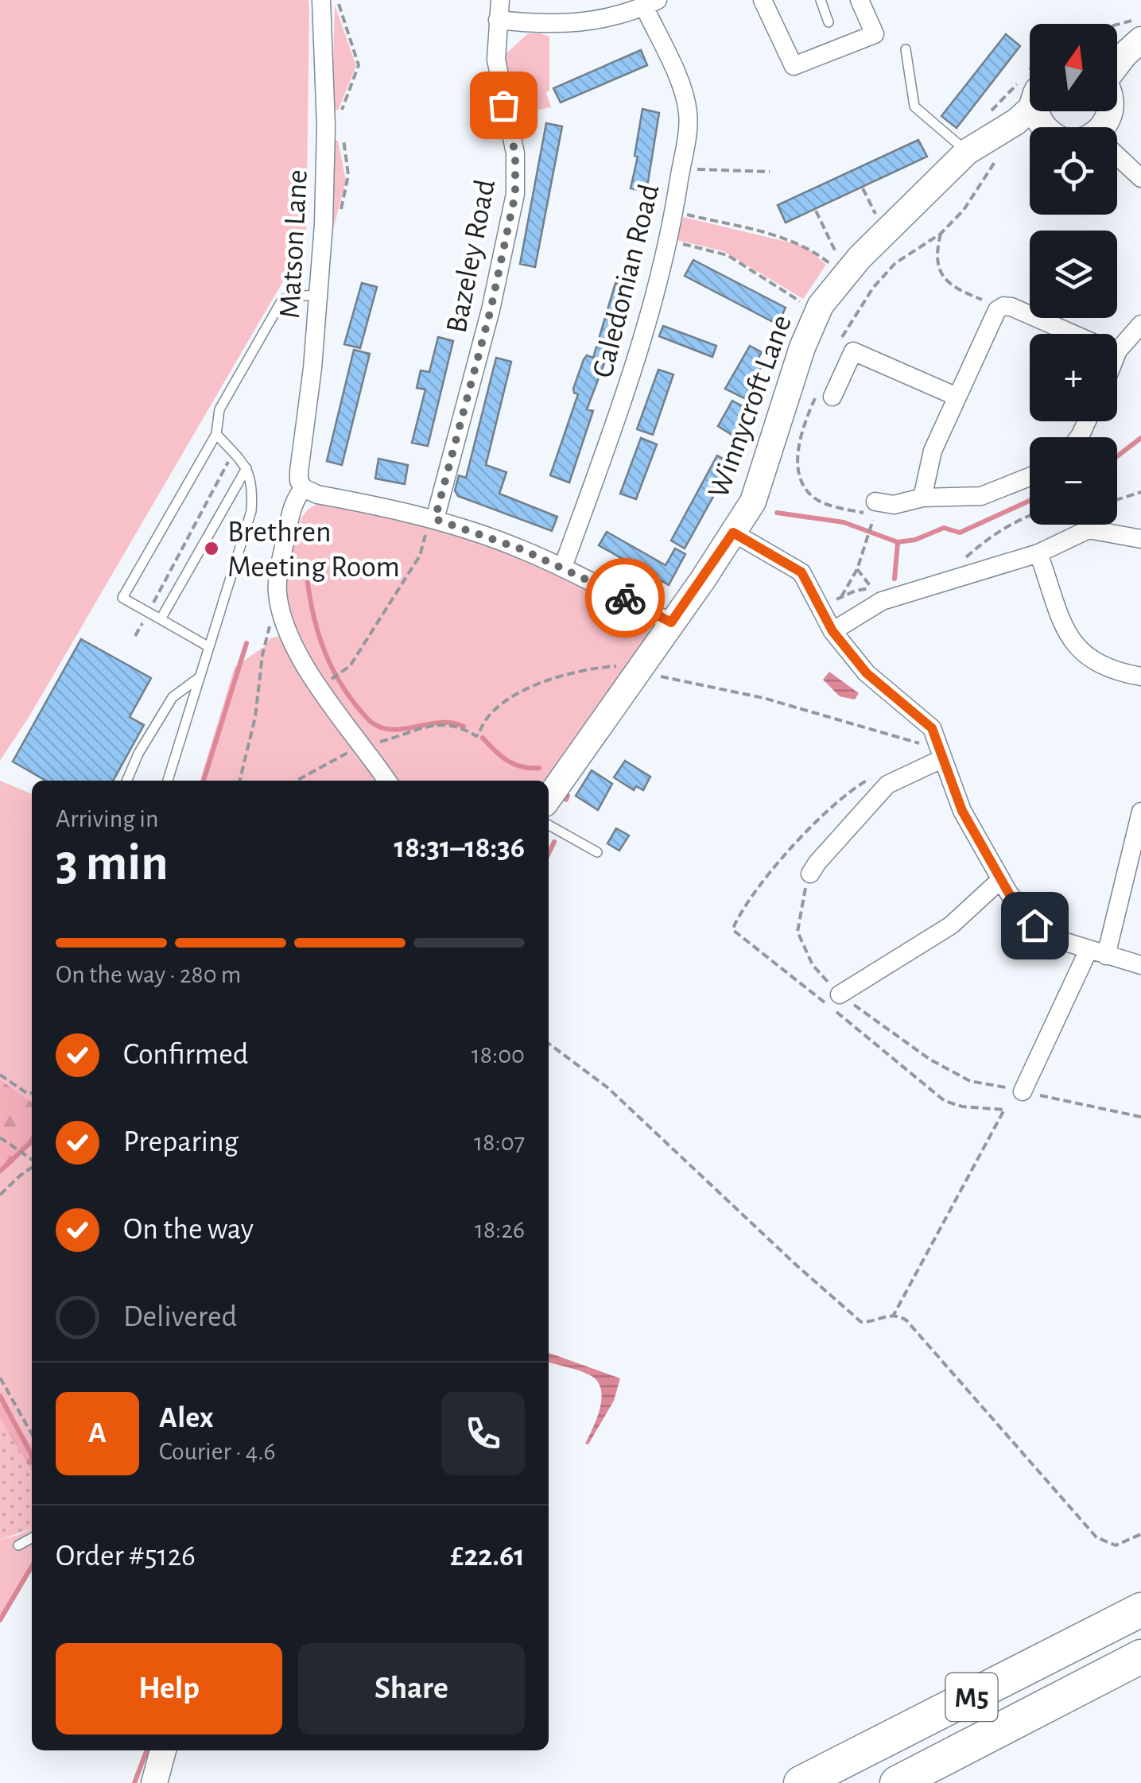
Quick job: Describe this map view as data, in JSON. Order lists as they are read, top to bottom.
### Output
{
  "streets": {
    "highway": ["M5"],
    "street": [
      "Matson Lane",
      "Bazeley Road",
      "Caledonian Road",
      "Winnycroft Lane"
    ]
  },
  "places": ["Brethren Meeting Room"],
  "north": "top",
  "page": {
    "map_buttons": ["+", "−"],
    "heading": ["3 min", "Arriving in", "18:31–18:36"],
    "panel": [
      "Alex",
      "Courier · 4.6",
      "Order #5126",
      "£22.61"
    ],
    "bar": "On the way · 280 m",
    "list": [
      ["Confirmed", "18:00"],
      ["Preparing", "18:07"],
      ["On the way", "18:26"],
      "Delivered"
    ],
    "round": "A",
    "buttons": ["Help", "Share"]
  }
}
